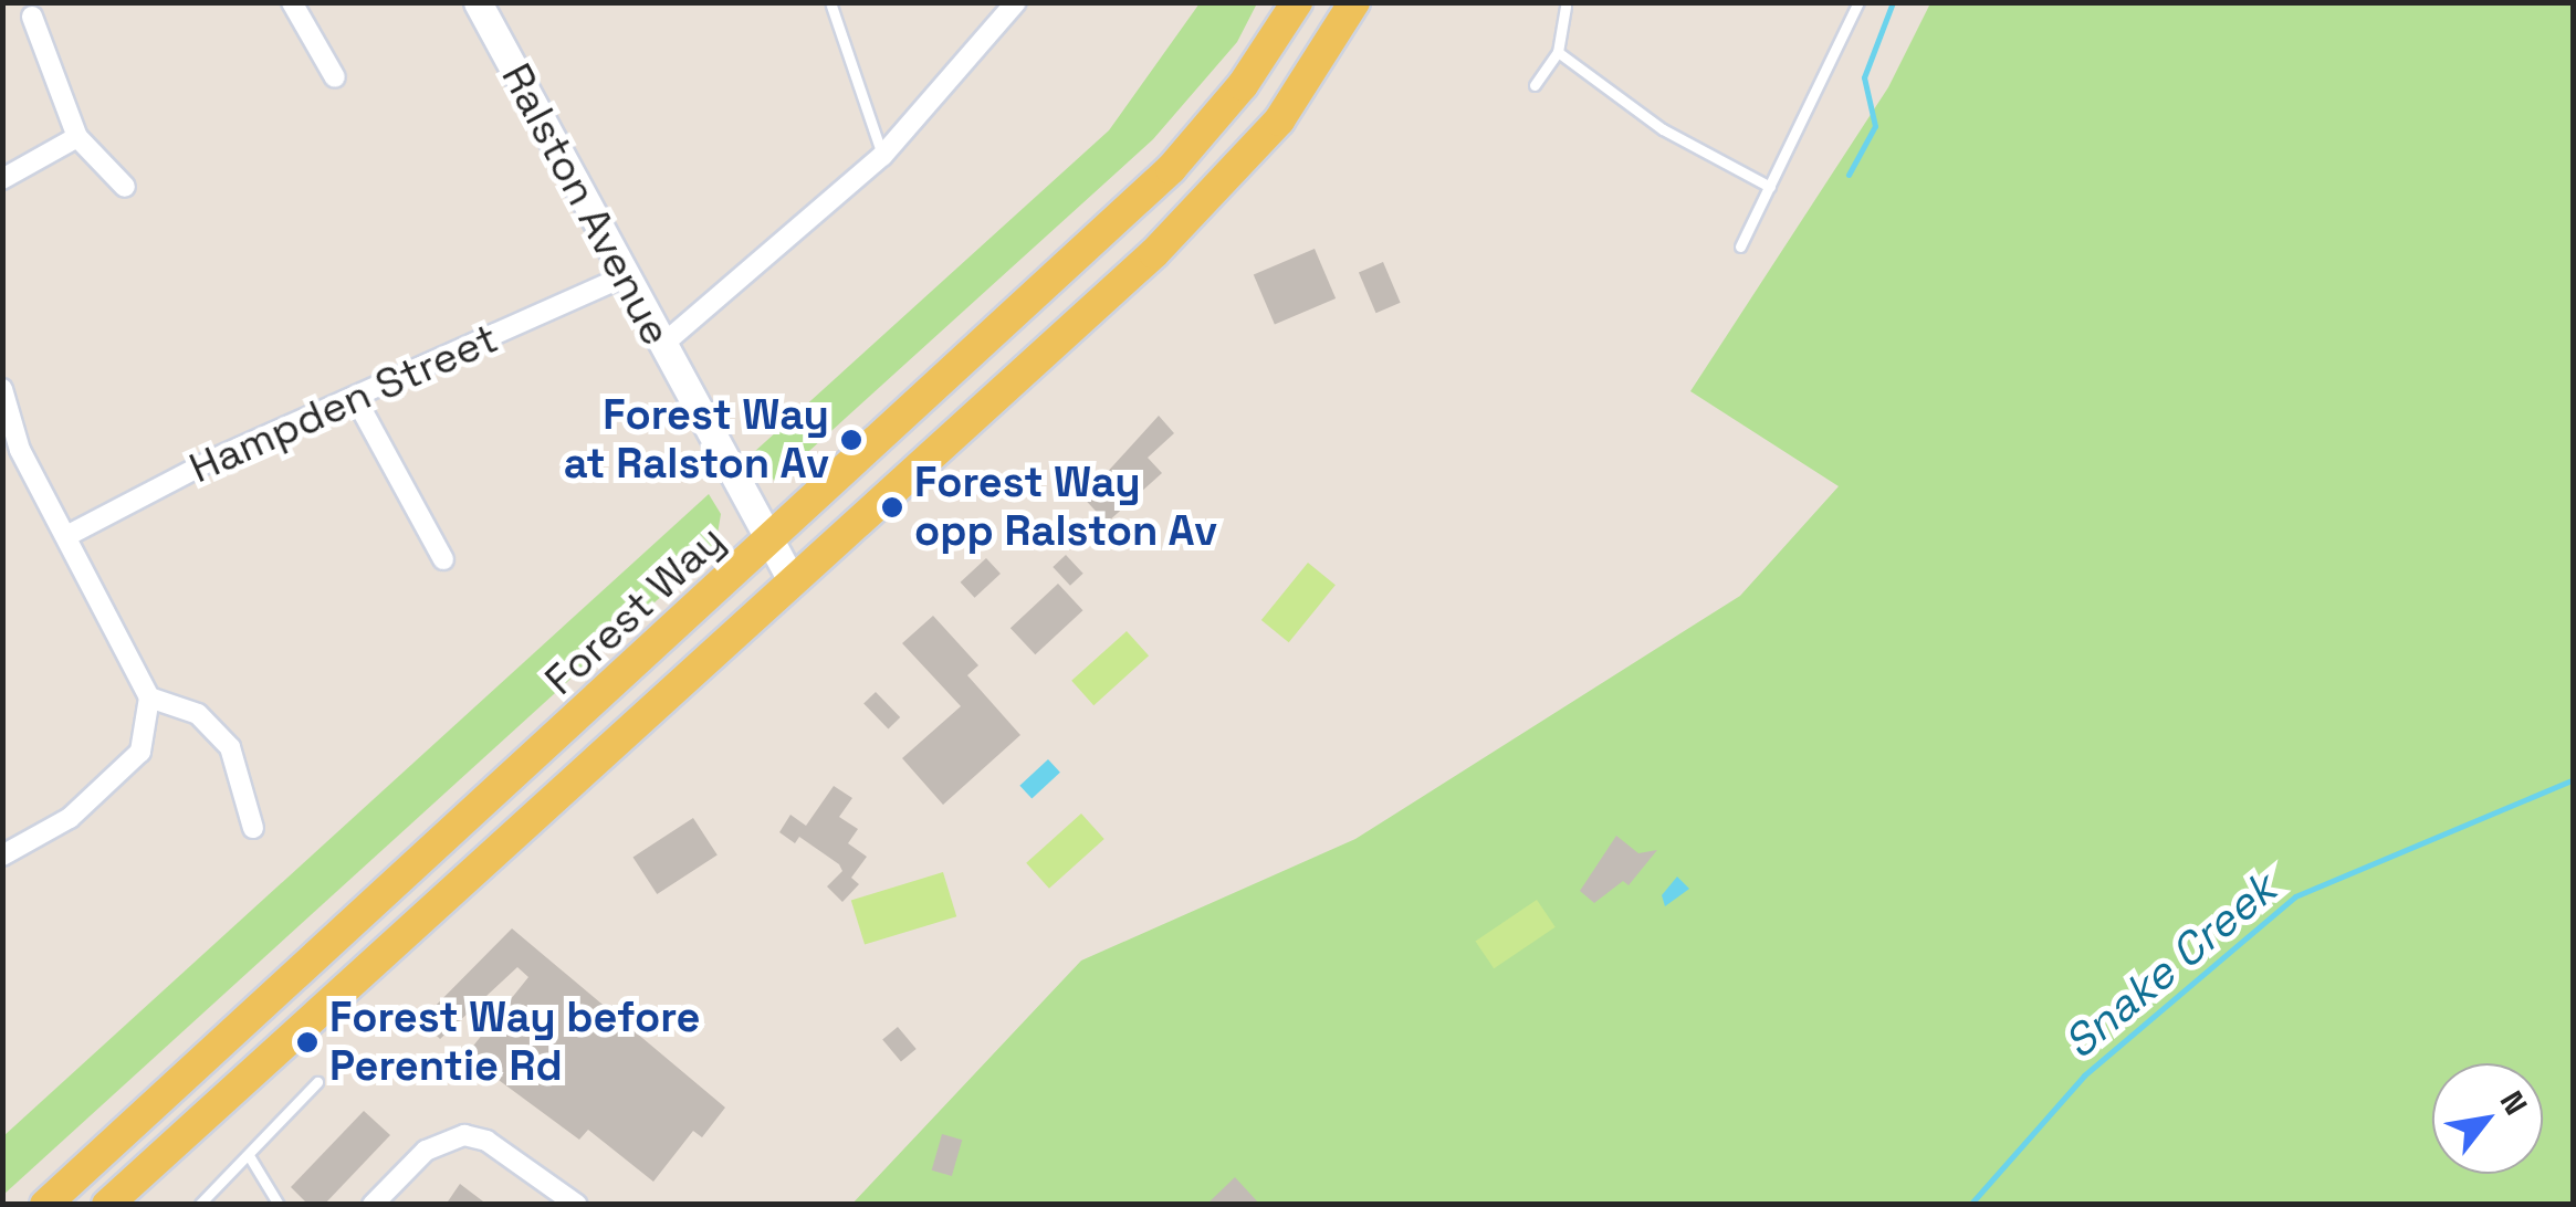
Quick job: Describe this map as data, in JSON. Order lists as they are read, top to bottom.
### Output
{
  "streets": {
    "main road": ["Forest Way"],
    "street": ["Ralston Avenue", "Hampden Street"]
  },
  "crossings": [
    ["Ralston Avenue", "Hampden Street"],
    ["Ralston Avenue", "Forest Way"]
  ],
  "water": ["Snake Creek"],
  "places": ["Forest Way at Ralston Av", "Forest Way opp Ralston Av", "Forest Way before Perentie Rd"],
  "north": "top right"
}
